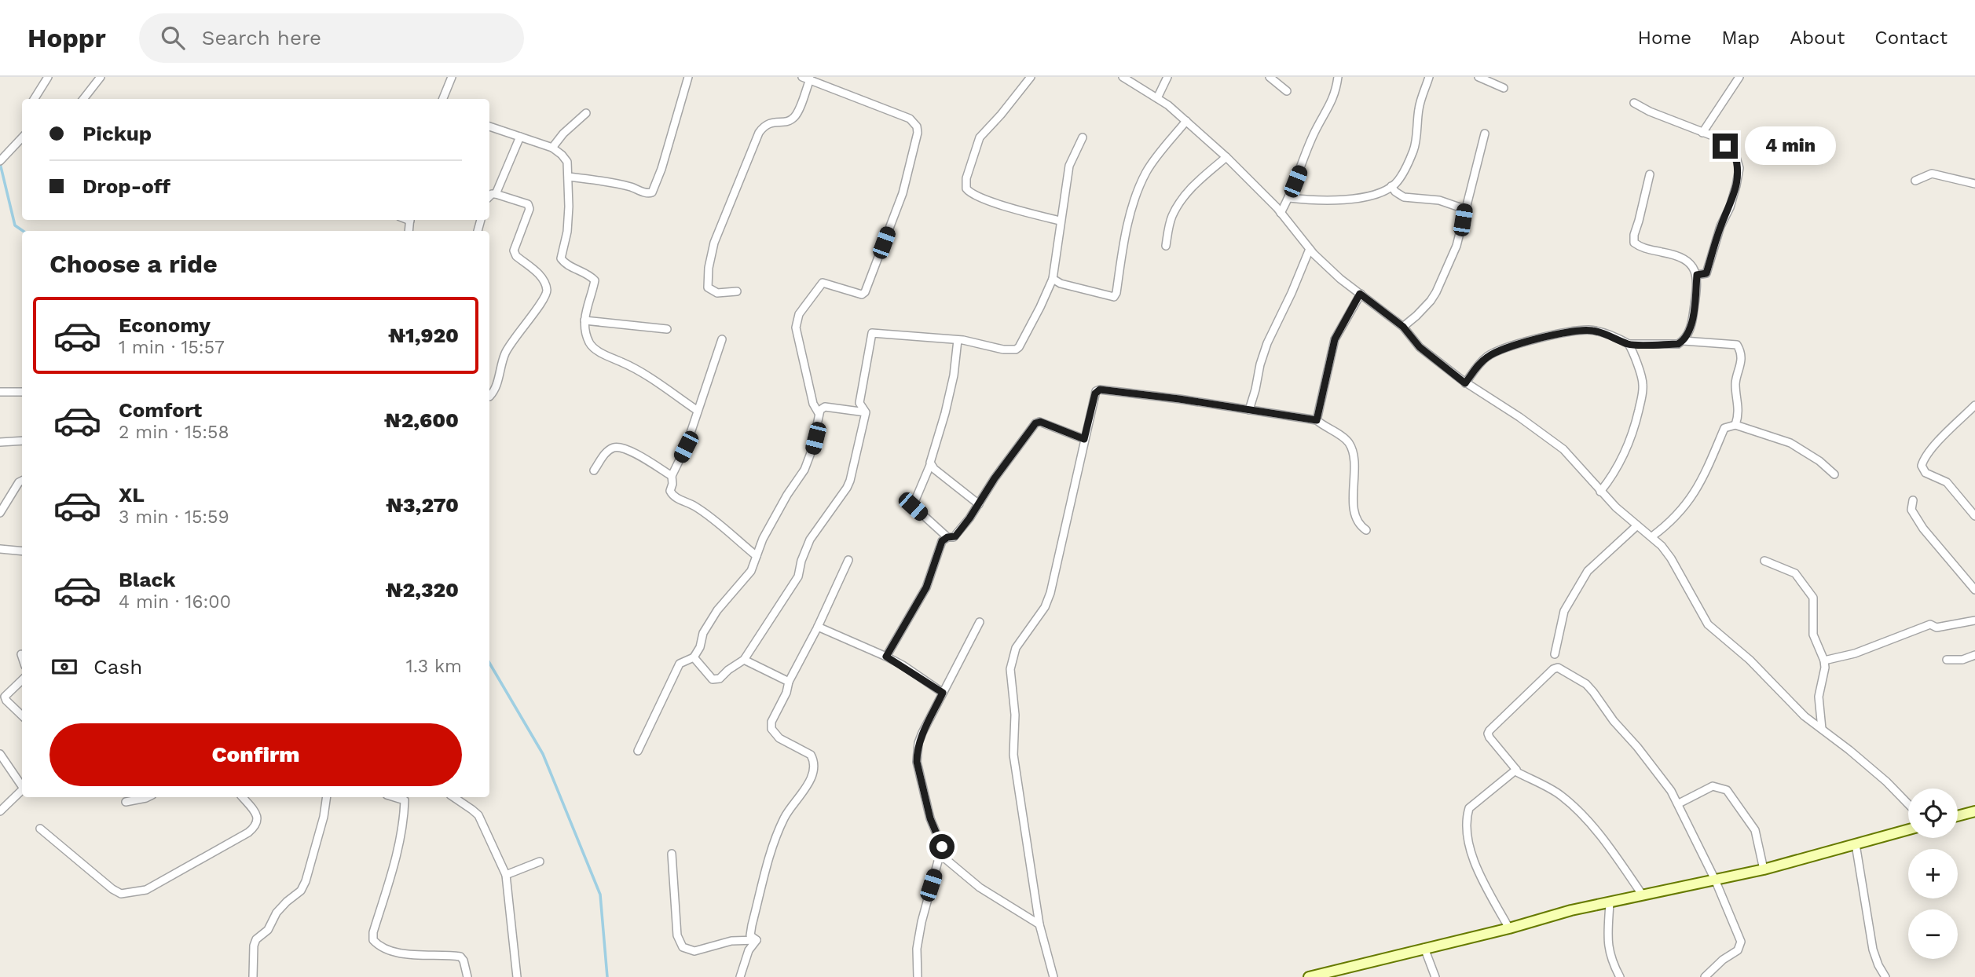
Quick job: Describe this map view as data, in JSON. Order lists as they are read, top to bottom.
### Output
{
  "page": {
    "header": "Hoppr",
    "search": "Search here",
    "nav": [
      "Home",
      "Map",
      "About",
      "Contact"
    ],
    "banner": ["Pickup", "Drop-off"],
    "bubble": "4 min",
    "heading": "Choose a ride",
    "list": [
      {
        "name": "Economy",
        "note": "1 min · 15:57",
        "value": "₦1,920"
      },
      {
        "name": "Comfort",
        "note": "2 min · 15:58",
        "value": "₦2,600"
      },
      {
        "name": "XL",
        "note": "3 min · 15:59",
        "value": "₦3,270"
      },
      {
        "name": "Black",
        "note": "4 min · 16:00",
        "value": "₦2,320"
      }
    ],
    "pay": ["Cash", "1.3 km"],
    "buttons": "Confirm",
    "map_buttons": ["+", "−"]
  }
}
